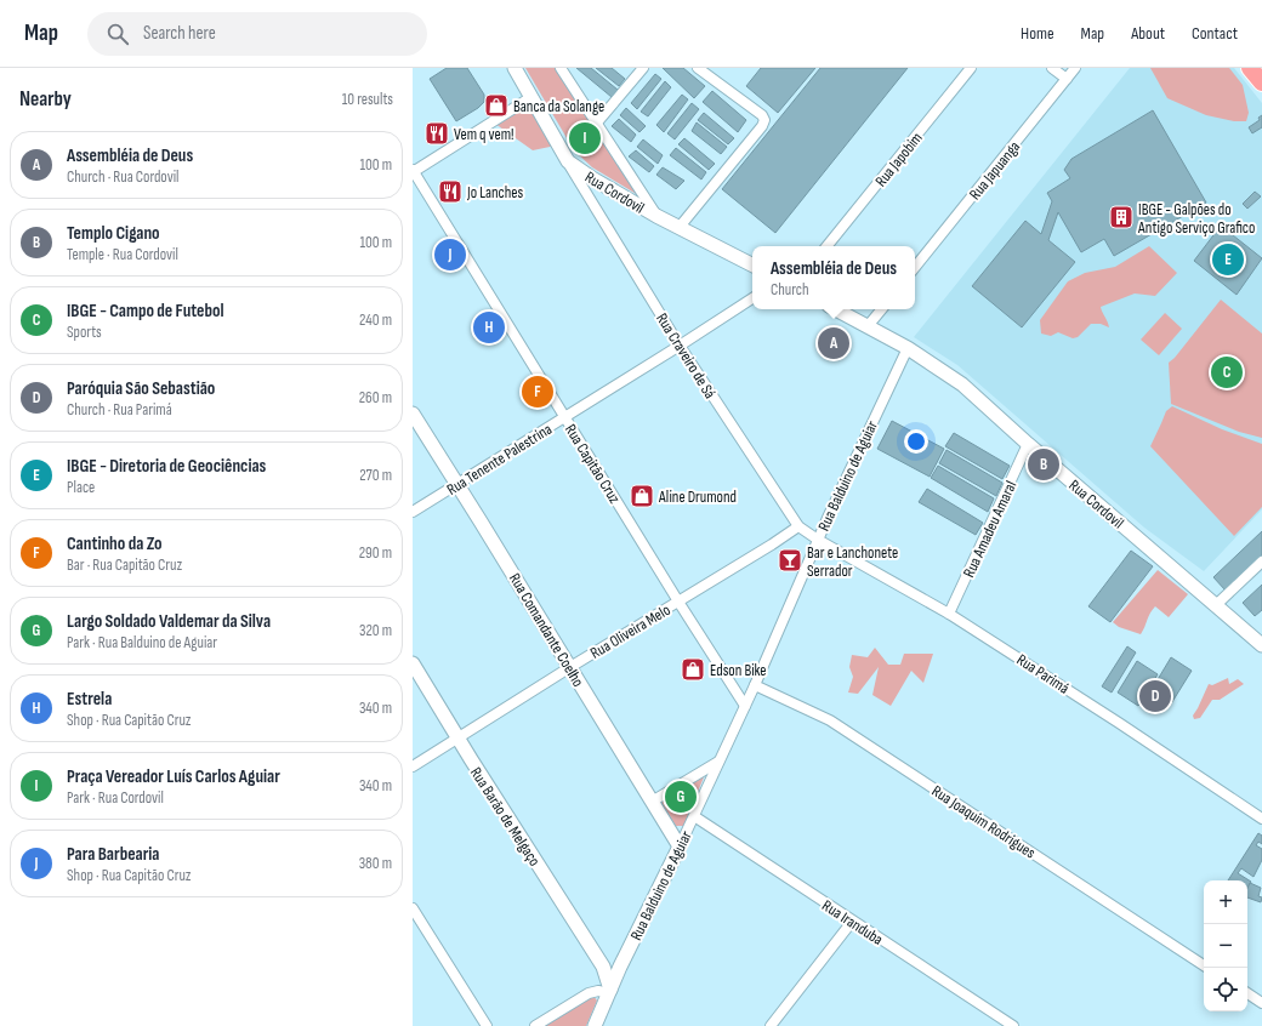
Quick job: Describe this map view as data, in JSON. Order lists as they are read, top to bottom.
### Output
{
  "streets": {
    "street": [
      "Rua Japobim",
      "Rua Japuanga",
      "Rua Cordovil",
      "Rua Craveiro de Sá",
      "Rua Tenente Palestrina",
      "Rua Capitão Cruz",
      "Rua Balduino de Aguiar",
      "Rua Amadeu Amaral",
      "Rua Comandante Coelho",
      "Rua Oliveira Melo",
      "Rua Parimá",
      "Rua Barão de Melgaço",
      "Rua Joaquim Rodrigues",
      "Rua Iranduba"
    ]
  },
  "crossings": [
    ["Rua Cordovil", "Rua Craveiro de Sá"],
    ["Rua Cordovil", "Rua Balduino de Aguiar"],
    ["Rua Cordovil", "Rua Amadeu Amaral"],
    ["Rua Craveiro de Sá", "Rua Tenente Palestrina"],
    ["Rua Craveiro de Sá", "Rua Balduino de Aguiar"],
    ["Rua Craveiro de Sá", "Rua Oliveira Melo"],
    ["Rua Craveiro de Sá", "Rua Parimá"],
    ["Rua Tenente Palestrina", "Rua Capitão Cruz"],
    ["Rua Tenente Palestrina", "Rua Comandante Coelho"],
    ["Rua Capitão Cruz", "Rua Balduino de Aguiar"],
    ["Rua Capitão Cruz", "Rua Oliveira Melo"],
    ["Rua Balduino de Aguiar", "Rua Comandante Coelho"],
    ["Rua Balduino de Aguiar", "Rua Parimá"],
    ["Rua Balduino de Aguiar", "Rua Barão de Melgaço"],
    ["Rua Balduino de Aguiar", "Rua Joaquim Rodrigues"],
    ["Rua Balduino de Aguiar", "Rua Iranduba"],
    ["Rua Amadeu Amaral", "Rua Parimá"],
    ["Rua Comandante Coelho", "Rua Oliveira Melo"],
    ["Rua Oliveira Melo", "Rua Barão de Melgaço"]
  ],
  "places": {
    "shop": ["Banca da Solange", "Aline Drumond", "Edson Bike"],
    "restaurant": ["Vem q vem!", "Jo Lanches"],
    "building": ["IBGE - Galpões do Antigo Serviço Grafico"],
    "bar": ["Bar e Lanchonete Serrador"]
  },
  "page": {
    "header": "Map",
    "search": "Search here",
    "nav": [
      "Home",
      "Map",
      "About",
      "Contact"
    ],
    "heading": ["Nearby", "10 results"],
    "pins": [
      "I",
      "J",
      "E",
      "H",
      "A",
      "C",
      "F",
      "B",
      "D",
      "G"
    ],
    "list": [
      {
        "mark": "A",
        "name": "Assembléia de Deus",
        "note": "Church · Rua Cordovil",
        "value": "100 m"
      },
      {
        "mark": "B",
        "name": "Templo Cigano",
        "note": "Temple · Rua Cordovil",
        "value": "100 m"
      },
      {
        "mark": "C",
        "name": "IBGE - Campo de Futebol",
        "note": "Sports",
        "value": "240 m"
      },
      {
        "mark": "D",
        "name": "Paróquia São Sebastião",
        "note": "Church · Rua Parimá",
        "value": "260 m"
      },
      {
        "mark": "E",
        "name": "IBGE - Diretoria de Geociências",
        "note": "Place",
        "value": "270 m"
      },
      {
        "mark": "F",
        "name": "Cantinho da Zo",
        "note": "Bar · Rua Capitão Cruz",
        "value": "290 m"
      },
      {
        "mark": "G",
        "name": "Largo Soldado Valdemar da Silva",
        "note": "Park · Rua Balduino de Aguiar",
        "value": "320 m"
      },
      {
        "mark": "H",
        "name": "Estrela",
        "note": "Shop · Rua Capitão Cruz",
        "value": "340 m"
      },
      {
        "mark": "I",
        "name": "Praça Vereador Luís Carlos Aguiar",
        "note": "Park · Rua Cordovil",
        "value": "340 m"
      },
      {
        "mark": "J",
        "name": "Para Barbearia",
        "note": "Shop · Rua Capitão Cruz",
        "value": "380 m"
      }
    ],
    "popup": ["Assembléia de Deus", "Church"],
    "map_buttons": ["+", "−"]
  }
}
